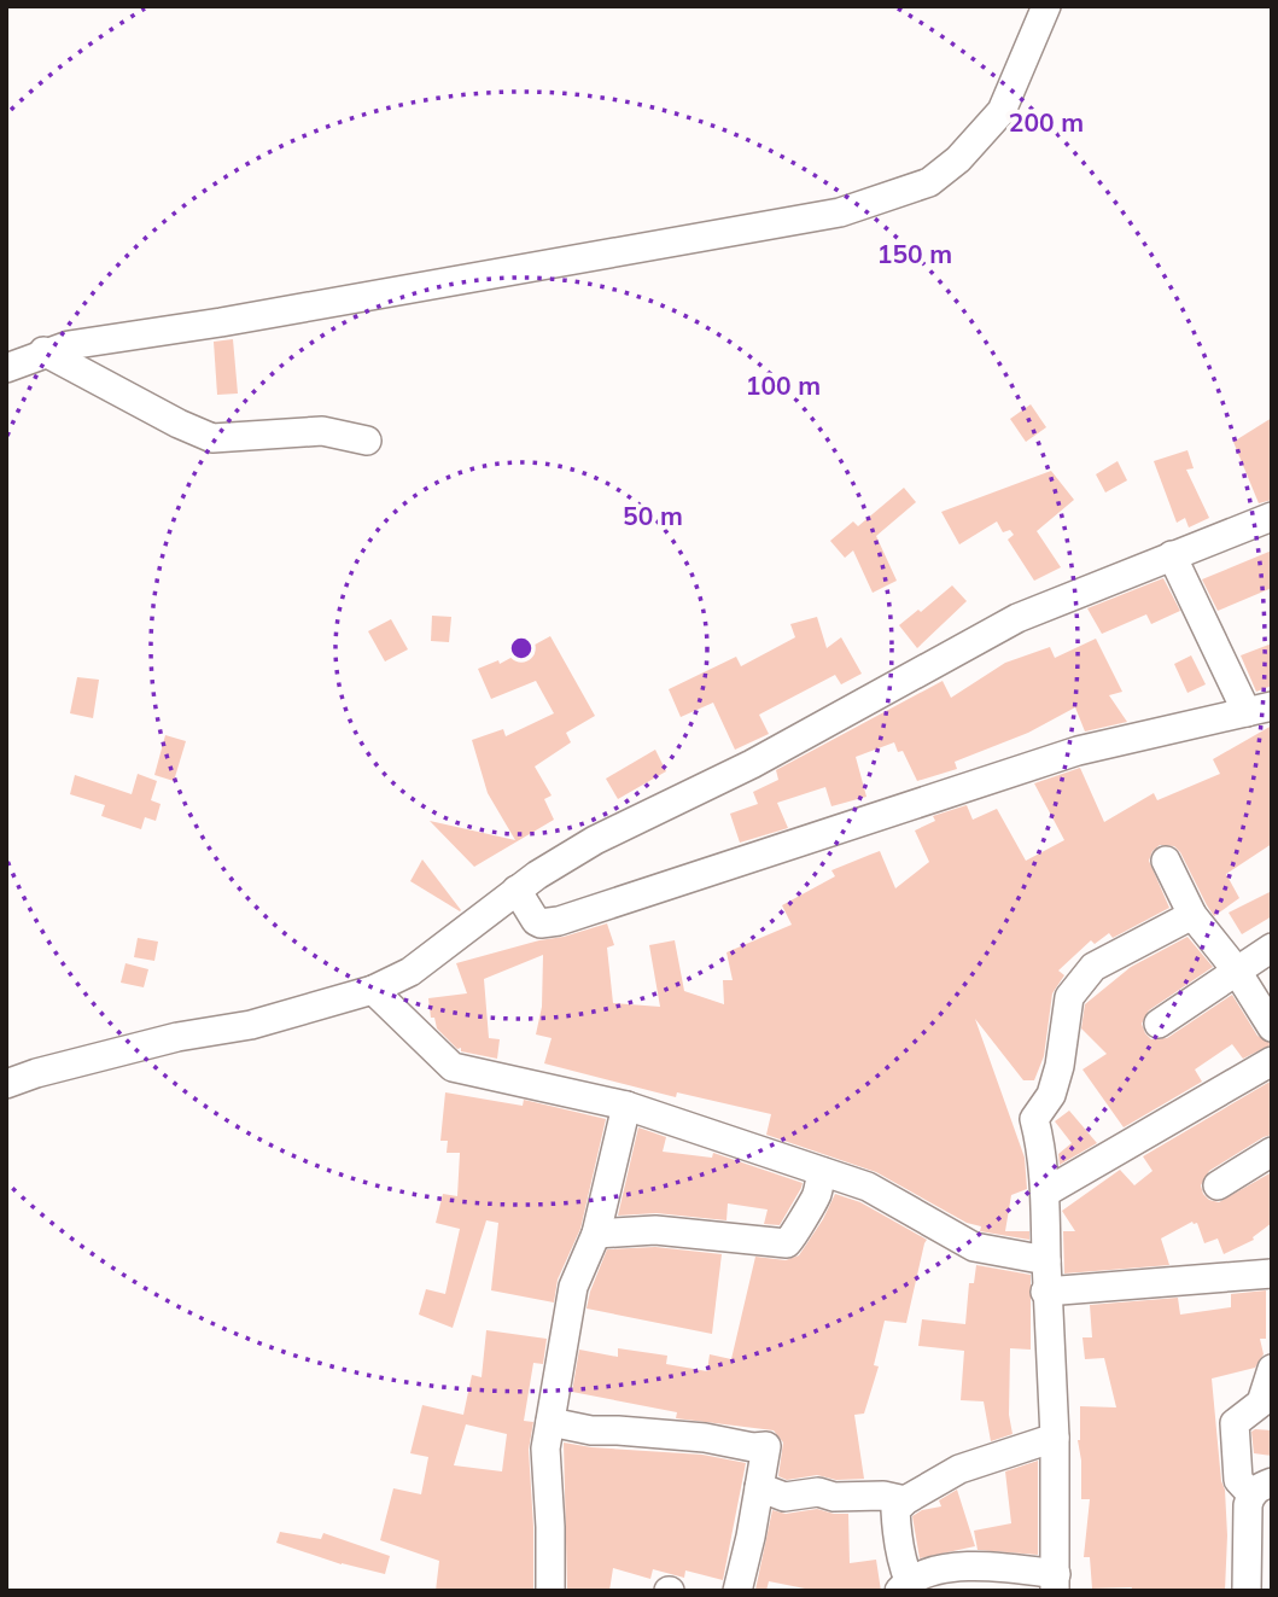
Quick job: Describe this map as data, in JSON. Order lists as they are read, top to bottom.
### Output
{
  "rings": [
    "200 m",
    "150 m",
    "100 m",
    "50 m"
  ]
}
